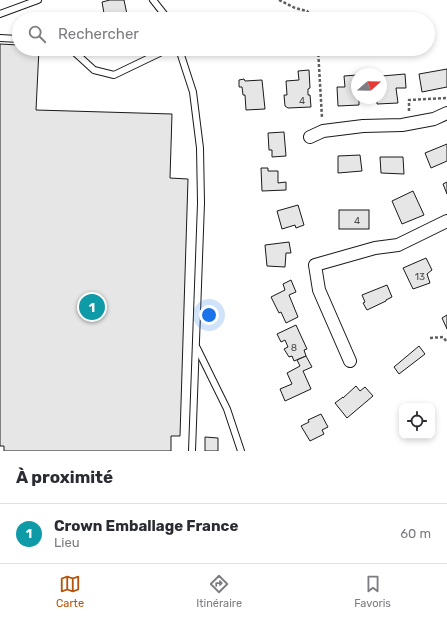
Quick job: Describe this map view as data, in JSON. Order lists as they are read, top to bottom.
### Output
{
  "house_numbers": [
    "4",
    "4",
    "13",
    "8"
  ],
  "north": "right",
  "page": {
    "search": "Rechercher",
    "pins": "1",
    "heading": "À proximité",
    "list": [
      {
        "mark": "1",
        "name": "Crown Emballage France",
        "note": "Lieu",
        "value": "60 m"
      }
    ],
    "nav": ["Carte", "Itinéraire", "Favoris"]
  }
}
